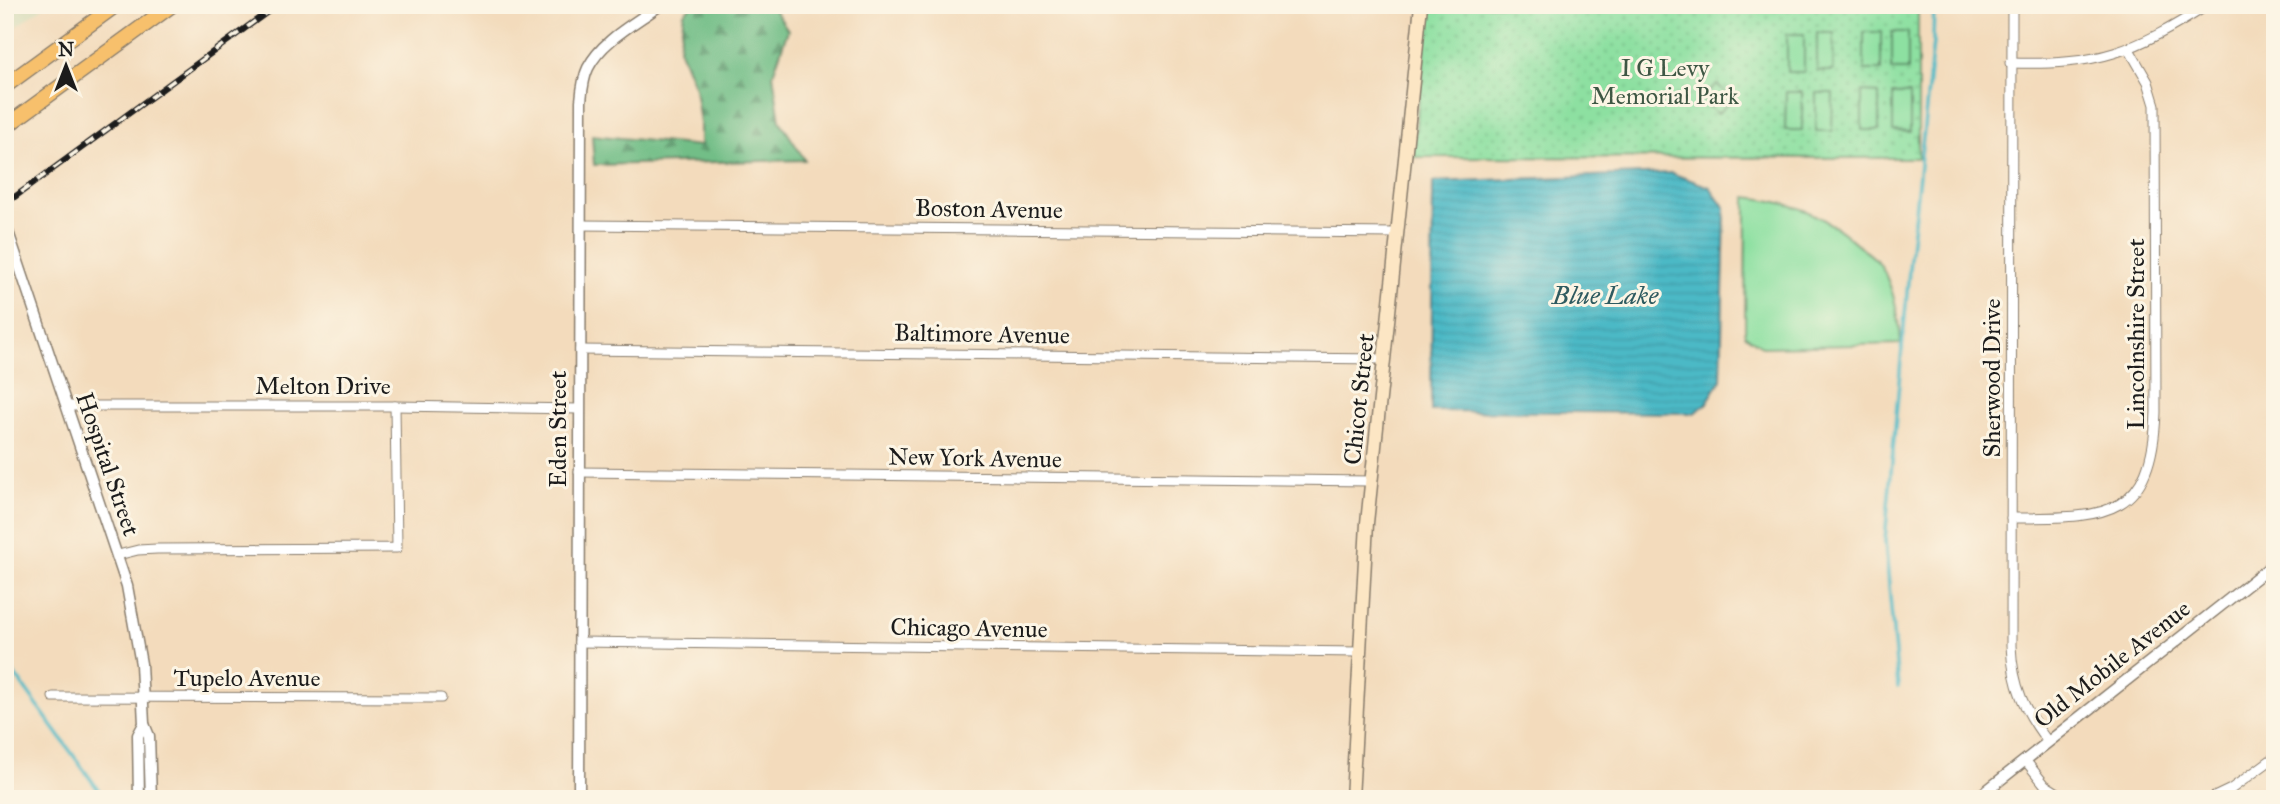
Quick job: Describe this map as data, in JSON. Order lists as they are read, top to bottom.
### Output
{
  "streets": {
    "main road": ["Chicot Street"],
    "street": [
      "Boston Avenue",
      "Baltimore Avenue",
      "Lincolnshire Street",
      "Sherwood Drive",
      "Melton Drive",
      "Eden Street",
      "New York Avenue",
      "Hospital Street",
      "Chicago Avenue",
      "Old Mobile Avenue",
      "Tupelo Avenue"
    ]
  },
  "crossings": [
    ["Boston Avenue", "Chicot Street"],
    ["Boston Avenue", "Eden Street"],
    ["Baltimore Avenue", "Chicot Street"],
    ["Baltimore Avenue", "Eden Street"],
    ["Lincolnshire Street", "Sherwood Drive"],
    ["Sherwood Drive", "Old Mobile Avenue"],
    ["Melton Drive", "Eden Street"],
    ["Melton Drive", "Hospital Street"],
    ["Chicot Street", "New York Avenue"],
    ["Chicot Street", "Chicago Avenue"],
    ["Eden Street", "New York Avenue"],
    ["Eden Street", "Chicago Avenue"],
    ["Hospital Street", "Tupelo Avenue"]
  ],
  "water": ["Blue Lake"],
  "parks": ["I G Levy Memorial Park"],
  "north": "top"
}
